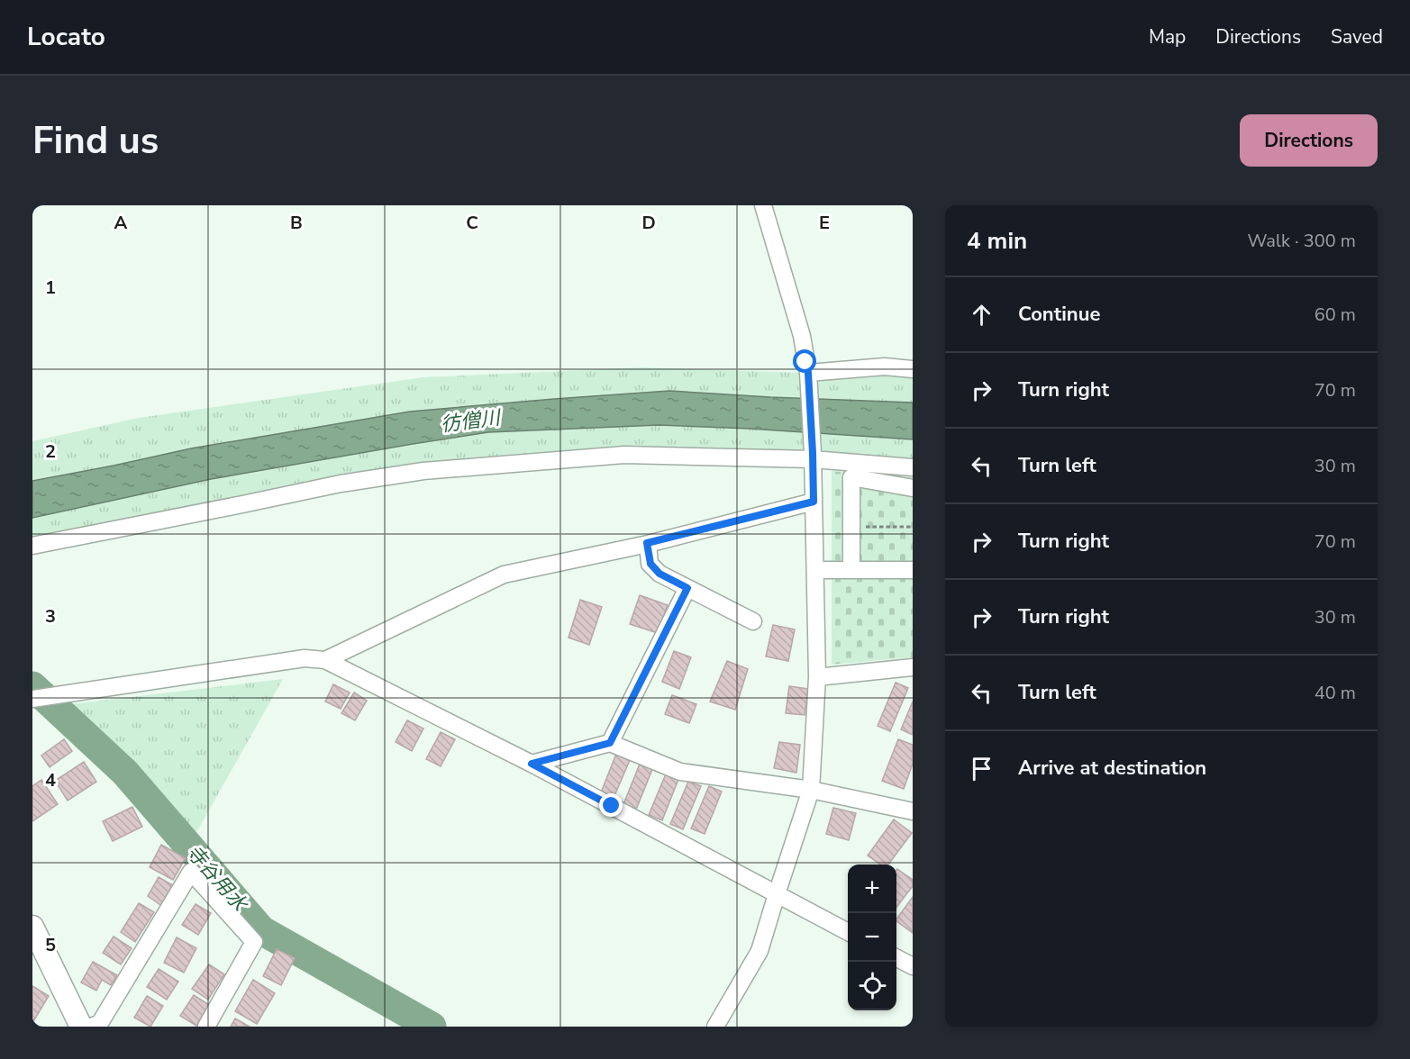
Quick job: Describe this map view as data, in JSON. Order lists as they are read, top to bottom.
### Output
{
  "water": ["彷僧川", "寺谷用水"],
  "page": {
    "header": "Locato",
    "nav": ["Map", "Directions", "Saved"],
    "buttons": "Directions",
    "title": "Find us",
    "heading": ["4 min", "Walk · 300 m"],
    "list": [
      ["Continue", "60 m"],
      ["Turn right", "70 m"],
      ["Turn left", "30 m"],
      ["Turn right", "70 m"],
      ["Turn right", "30 m"],
      ["Turn left", "40 m"],
      "Arrive at destination"
    ],
    "map_buttons": ["+", "−"]
  },
  "grid": {
    "columns": [
      "A",
      "B",
      "C",
      "D",
      "E"
    ],
    "rows": [
      "1",
      "2",
      "3",
      "4",
      "5"
    ]
  }
}
